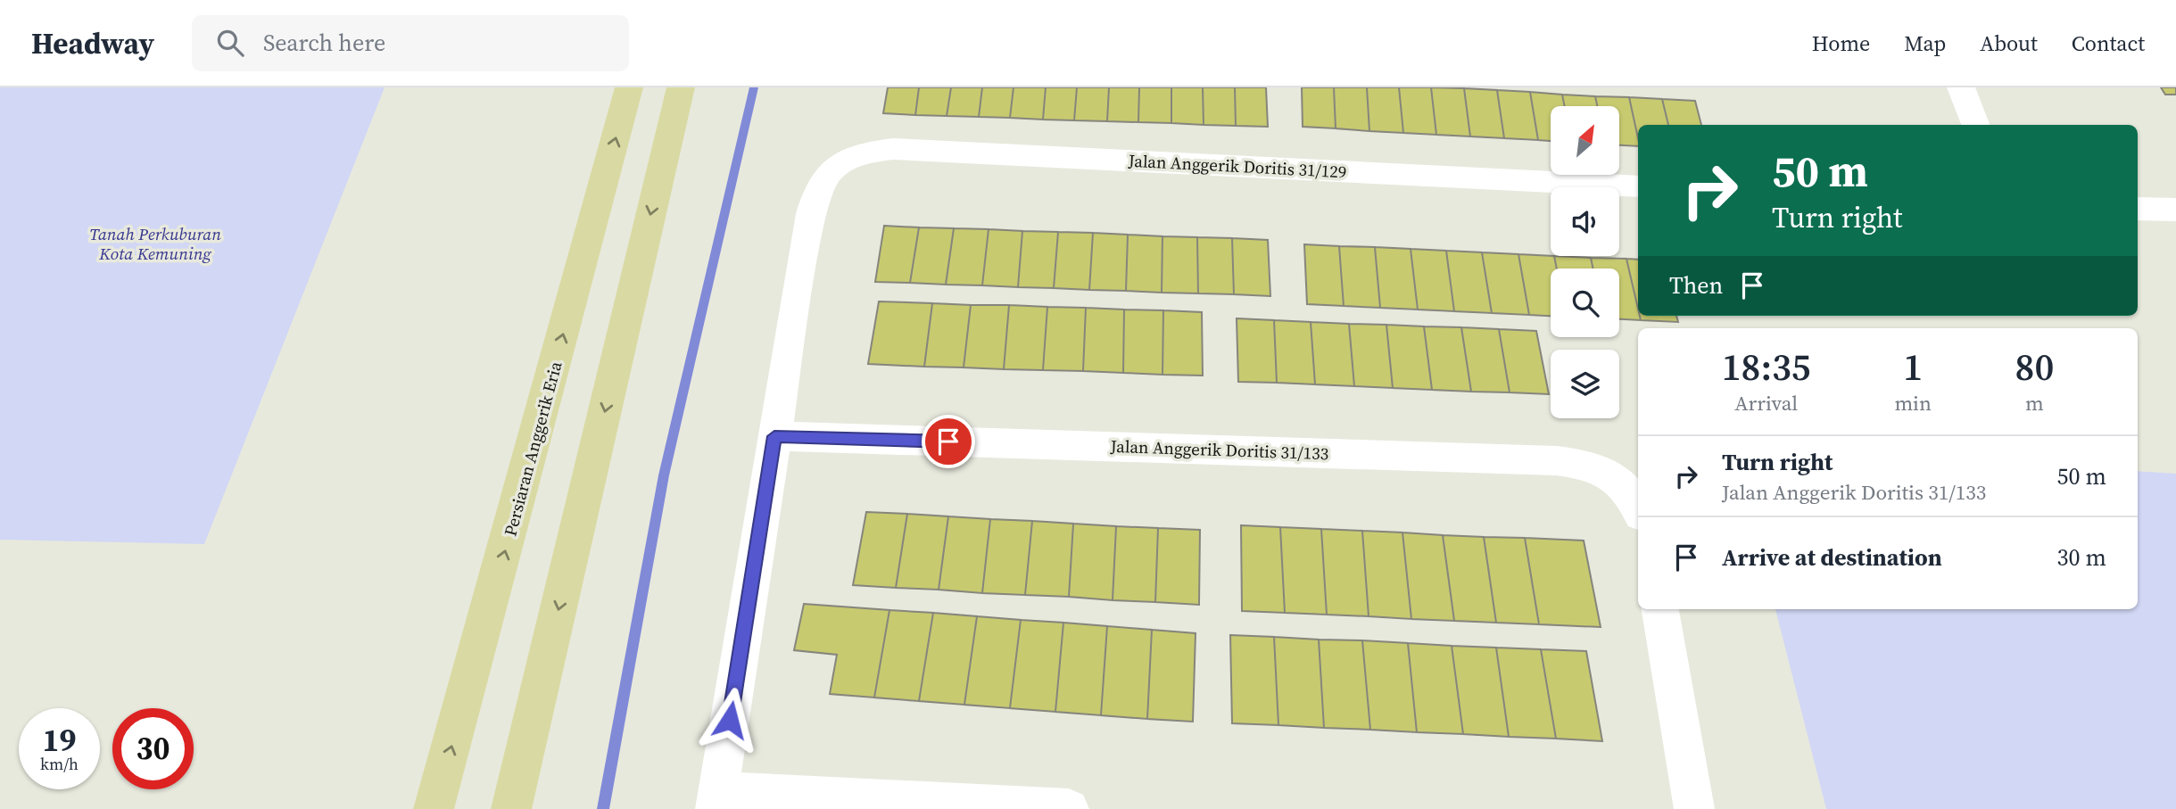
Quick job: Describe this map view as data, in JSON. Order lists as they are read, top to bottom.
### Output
{
  "streets": {
    "main road": ["Persiaran Anggerik Eria"],
    "street": ["Jalan Anggerik Doritis 31/129", "Jalan Anggerik Doritis 31/133"]
  },
  "crossings": [
    ["Jalan Anggerik Doritis 31/129", "Jalan Anggerik Doritis 31/133"]
  ],
  "parks": ["Tanah Perkuburan Kota Kemuning"],
  "north": "top right",
  "page": {
    "header": "Headway",
    "search": "Search here",
    "nav": [
      "Home",
      "Map",
      "About",
      "Contact"
    ],
    "turn": ["50 m", "Turn right"],
    "then": "Then",
    "eta": [
      "18:35",
      "Arrival",
      "1",
      "min",
      "80",
      "m"
    ],
    "list": [
      {
        "name": "Turn right",
        "note": "Jalan Anggerik Doritis 31/133",
        "value": "50 m"
      },
      {
        "name": "Arrive at destination",
        "value": "30 m"
      }
    ],
    "speed": "19 km/h",
    "limit": "30"
  }
}
